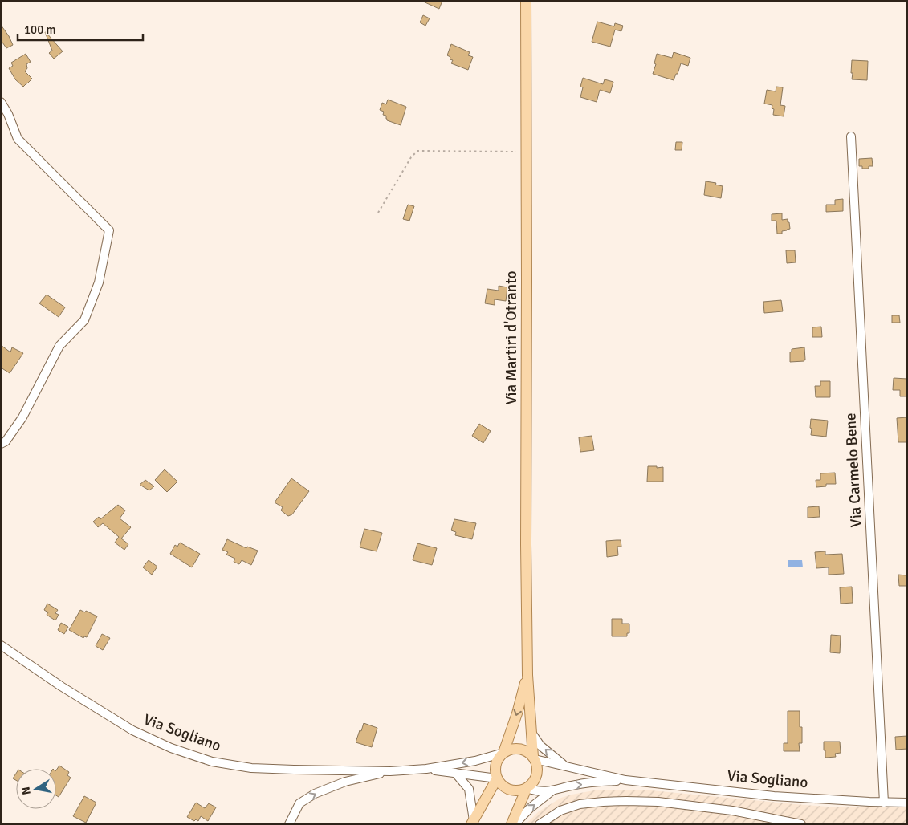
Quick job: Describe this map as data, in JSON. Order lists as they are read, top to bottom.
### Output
{
  "streets": {
    "main road": ["Via Martiri d'Otranto", "Via Sogliano"],
    "street": ["Via Carmelo Bene"]
  },
  "crossings": [
    ["Via Martiri d'Otranto", "Via Sogliano"],
    ["Via Carmelo Bene", "Via Sogliano"]
  ],
  "scale_bar": "100 m",
  "north": "left"
}
